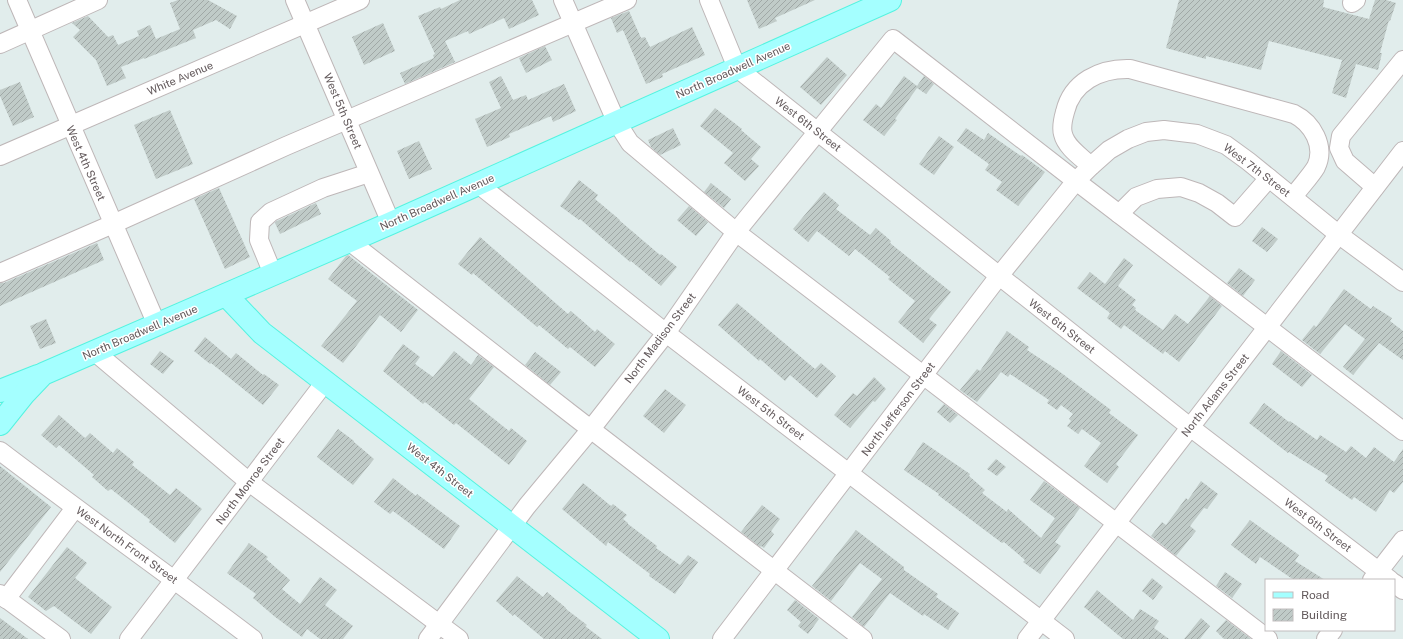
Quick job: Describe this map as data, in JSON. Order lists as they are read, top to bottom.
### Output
{
  "streets": {
    "main road": ["North Broadwell Avenue", "West 4th Street"],
    "street": [
      "White Avenue",
      "West 5th Street",
      "West 6th Street",
      "West 7th Street",
      "North Madison Street",
      "North Adams Street",
      "North Jefferson Street",
      "North Monroe Street",
      "West North Front Street"
    ]
  },
  "crossings": [
    ["North Broadwell Avenue", "West 5th Street"],
    ["North Broadwell Avenue", "West 6th Street"],
    ["North Broadwell Avenue", "West 4th Street"],
    ["White Avenue", "West 5th Street"],
    ["White Avenue", "West 4th Street"],
    ["West 5th Street", "North Madison Street"],
    ["West 5th Street", "North Adams Street"],
    ["West 5th Street", "North Jefferson Street"],
    ["West 6th Street", "North Madison Street"],
    ["West 6th Street", "North Adams Street"],
    ["West 6th Street", "North Jefferson Street"],
    ["West 4th Street", "North Madison Street"],
    ["West 4th Street", "North Monroe Street"],
    ["West 7th Street", "North Madison Street"],
    ["West 7th Street", "North Adams Street"],
    ["West 7th Street", "North Jefferson Street"],
    ["North Madison Street", "North Jefferson Street"],
    ["North Monroe Street", "West North Front Street"]
  ],
  "legend": ["Road", "Building"]
}
